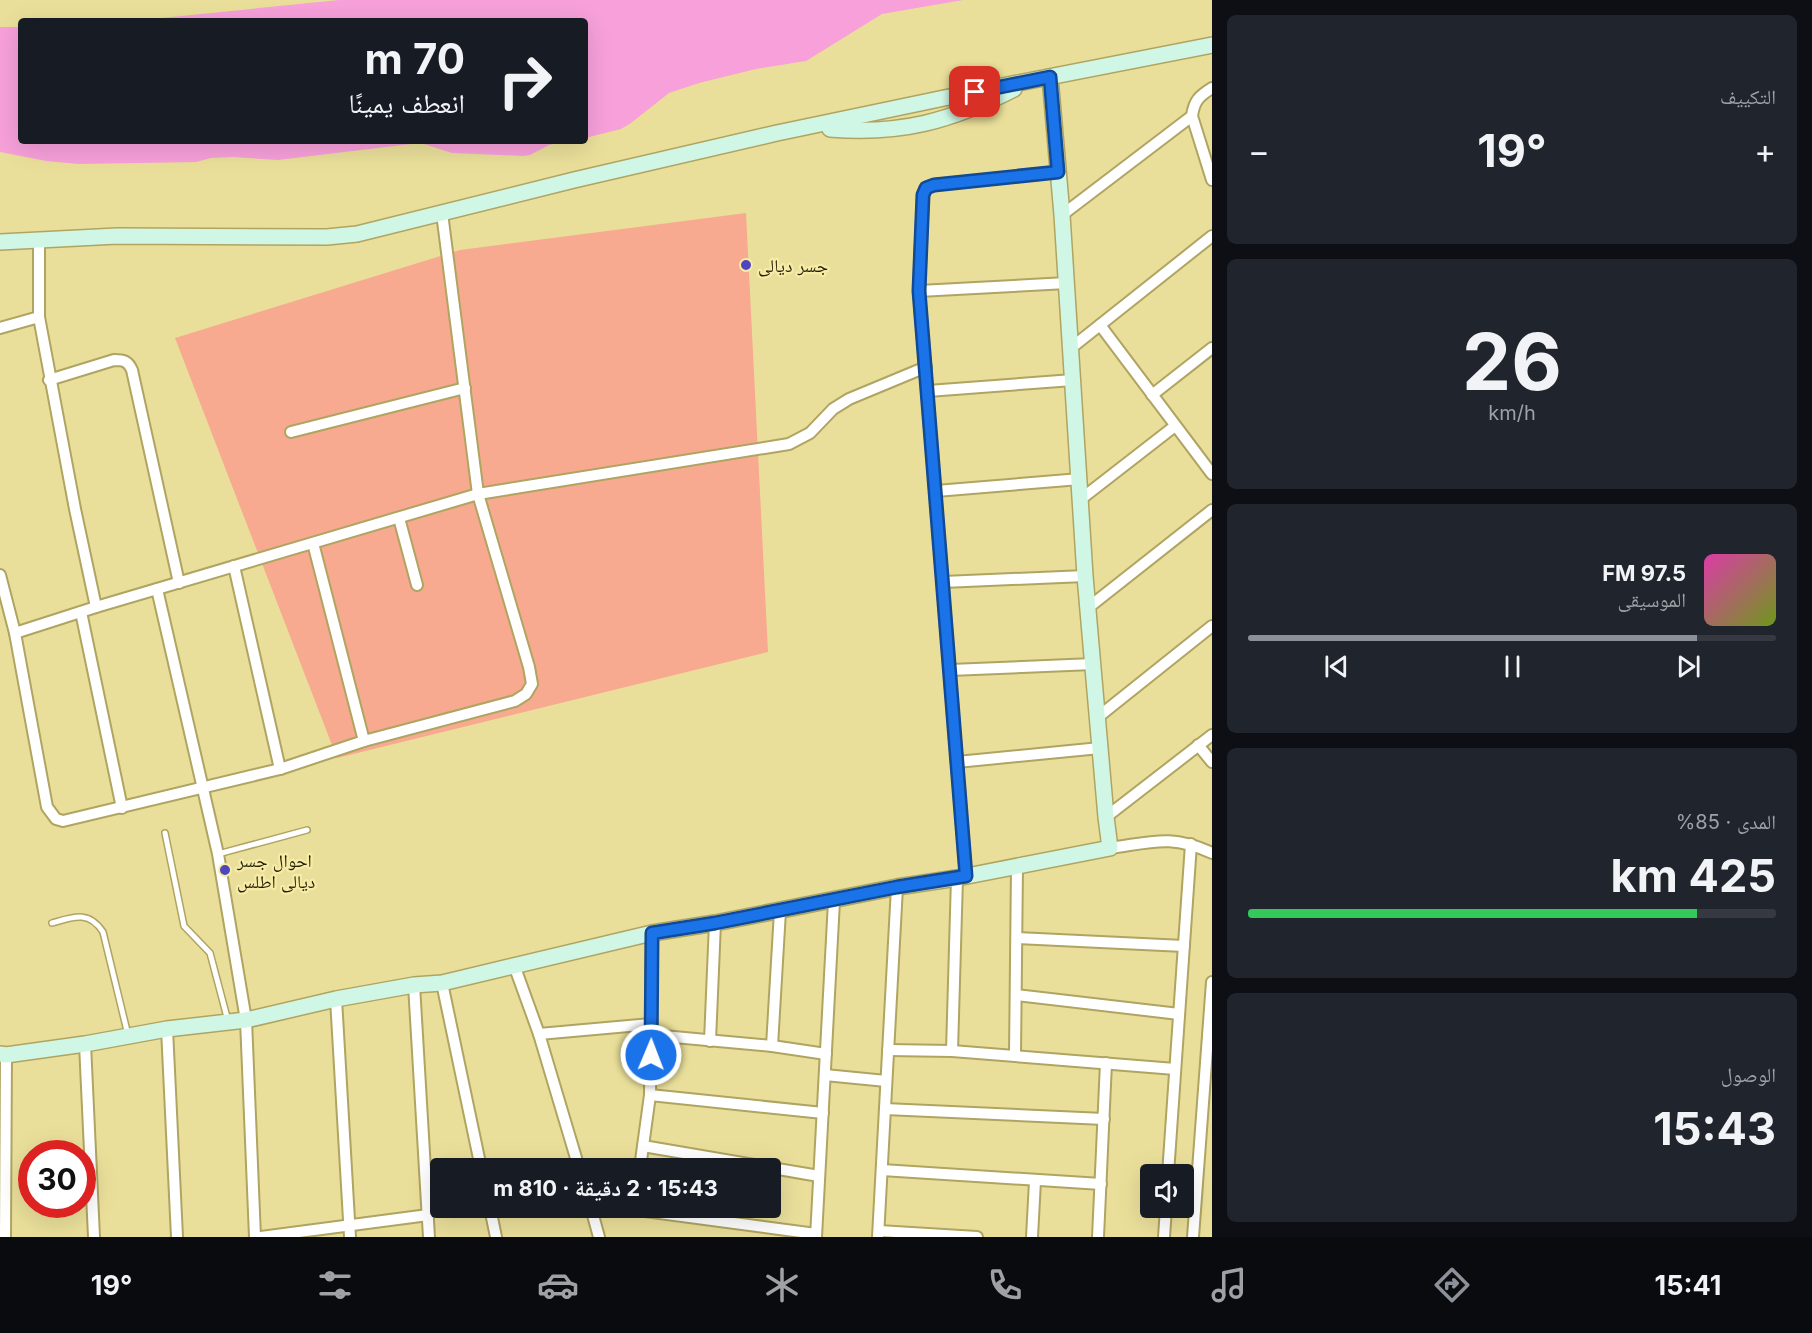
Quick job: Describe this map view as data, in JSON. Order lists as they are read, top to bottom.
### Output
{
  "places": ["جسر ديالى", "احوال جسر ديالى اطلس"],
  "page": {
    "tile": [
      "التكييف",
      ["26", "km/h"],
      ["المدى · 85%", "425 km"],
      ["الوصول", "15:43"]
    ],
    "turn": ["70 m", "انعطف يمينًا"],
    "heat": ["−", "19°", "+"],
    "song": ["97.5 FM", "الموسيقى"],
    "limit": "30",
    "trip": "15:43 · 2 دقيقة · 810 m",
    "tabs": ["15:41", "19°"]
  }
}
